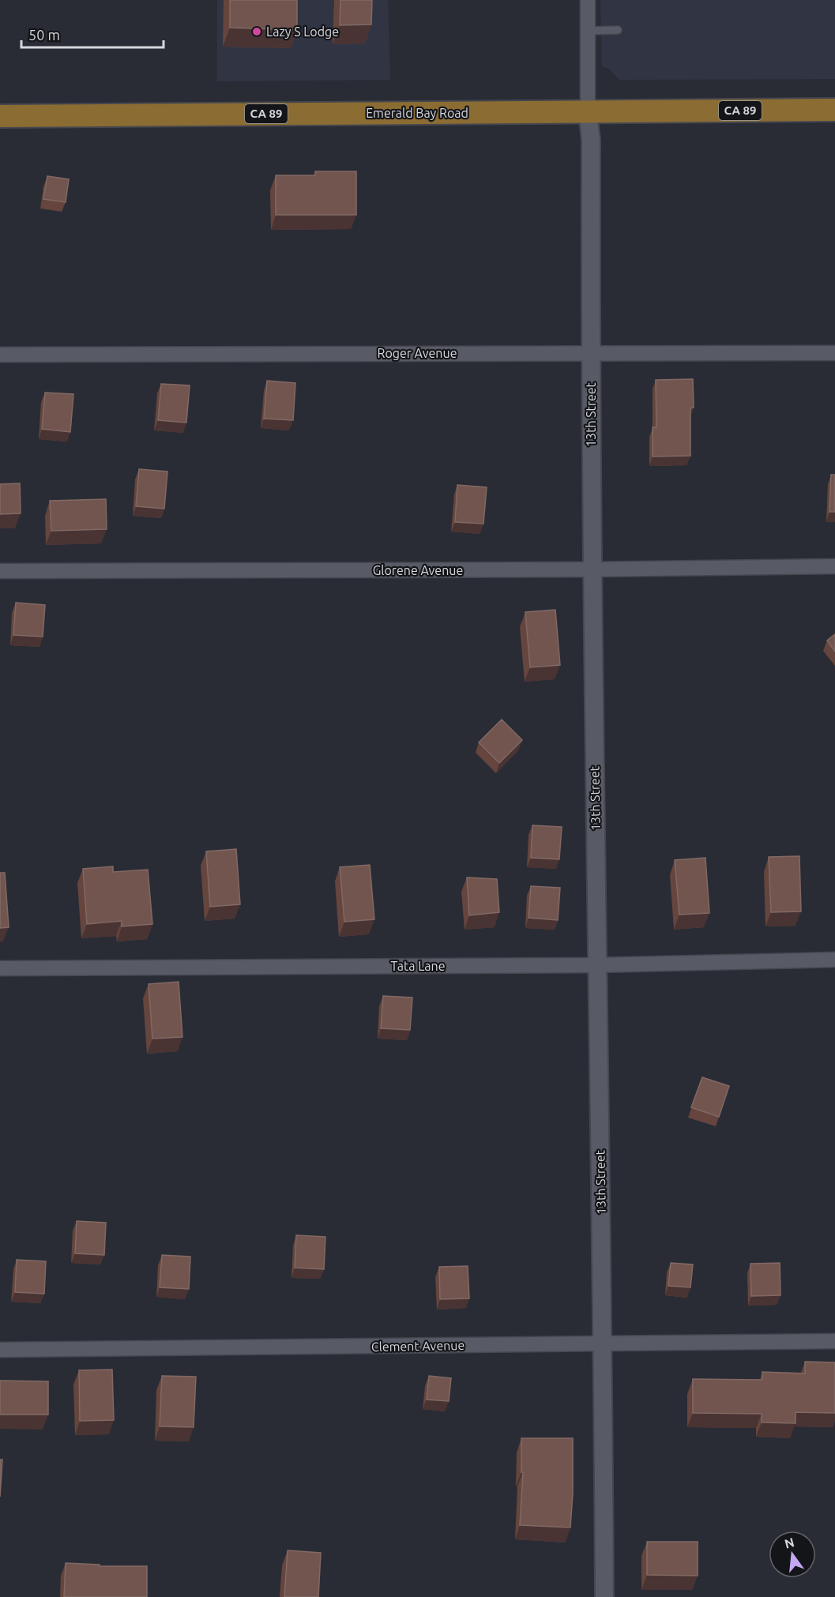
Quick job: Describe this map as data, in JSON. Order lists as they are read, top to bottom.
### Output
{
  "streets": {
    "main road": ["CA 89", "Emerald Bay Road"],
    "street": [
      "Roger Avenue",
      "13th Street",
      "Glorene Avenue",
      "Tata Lane",
      "Clement Avenue"
    ]
  },
  "crossings": [
    ["Emerald Bay Road", "13th Street"],
    ["Roger Avenue", "13th Street"],
    ["13th Street", "Glorene Avenue"],
    ["13th Street", "Tata Lane"],
    ["13th Street", "Clement Avenue"]
  ],
  "places": ["Lazy S Lodge"],
  "scale_bar": "50 m",
  "north": "top"
}
